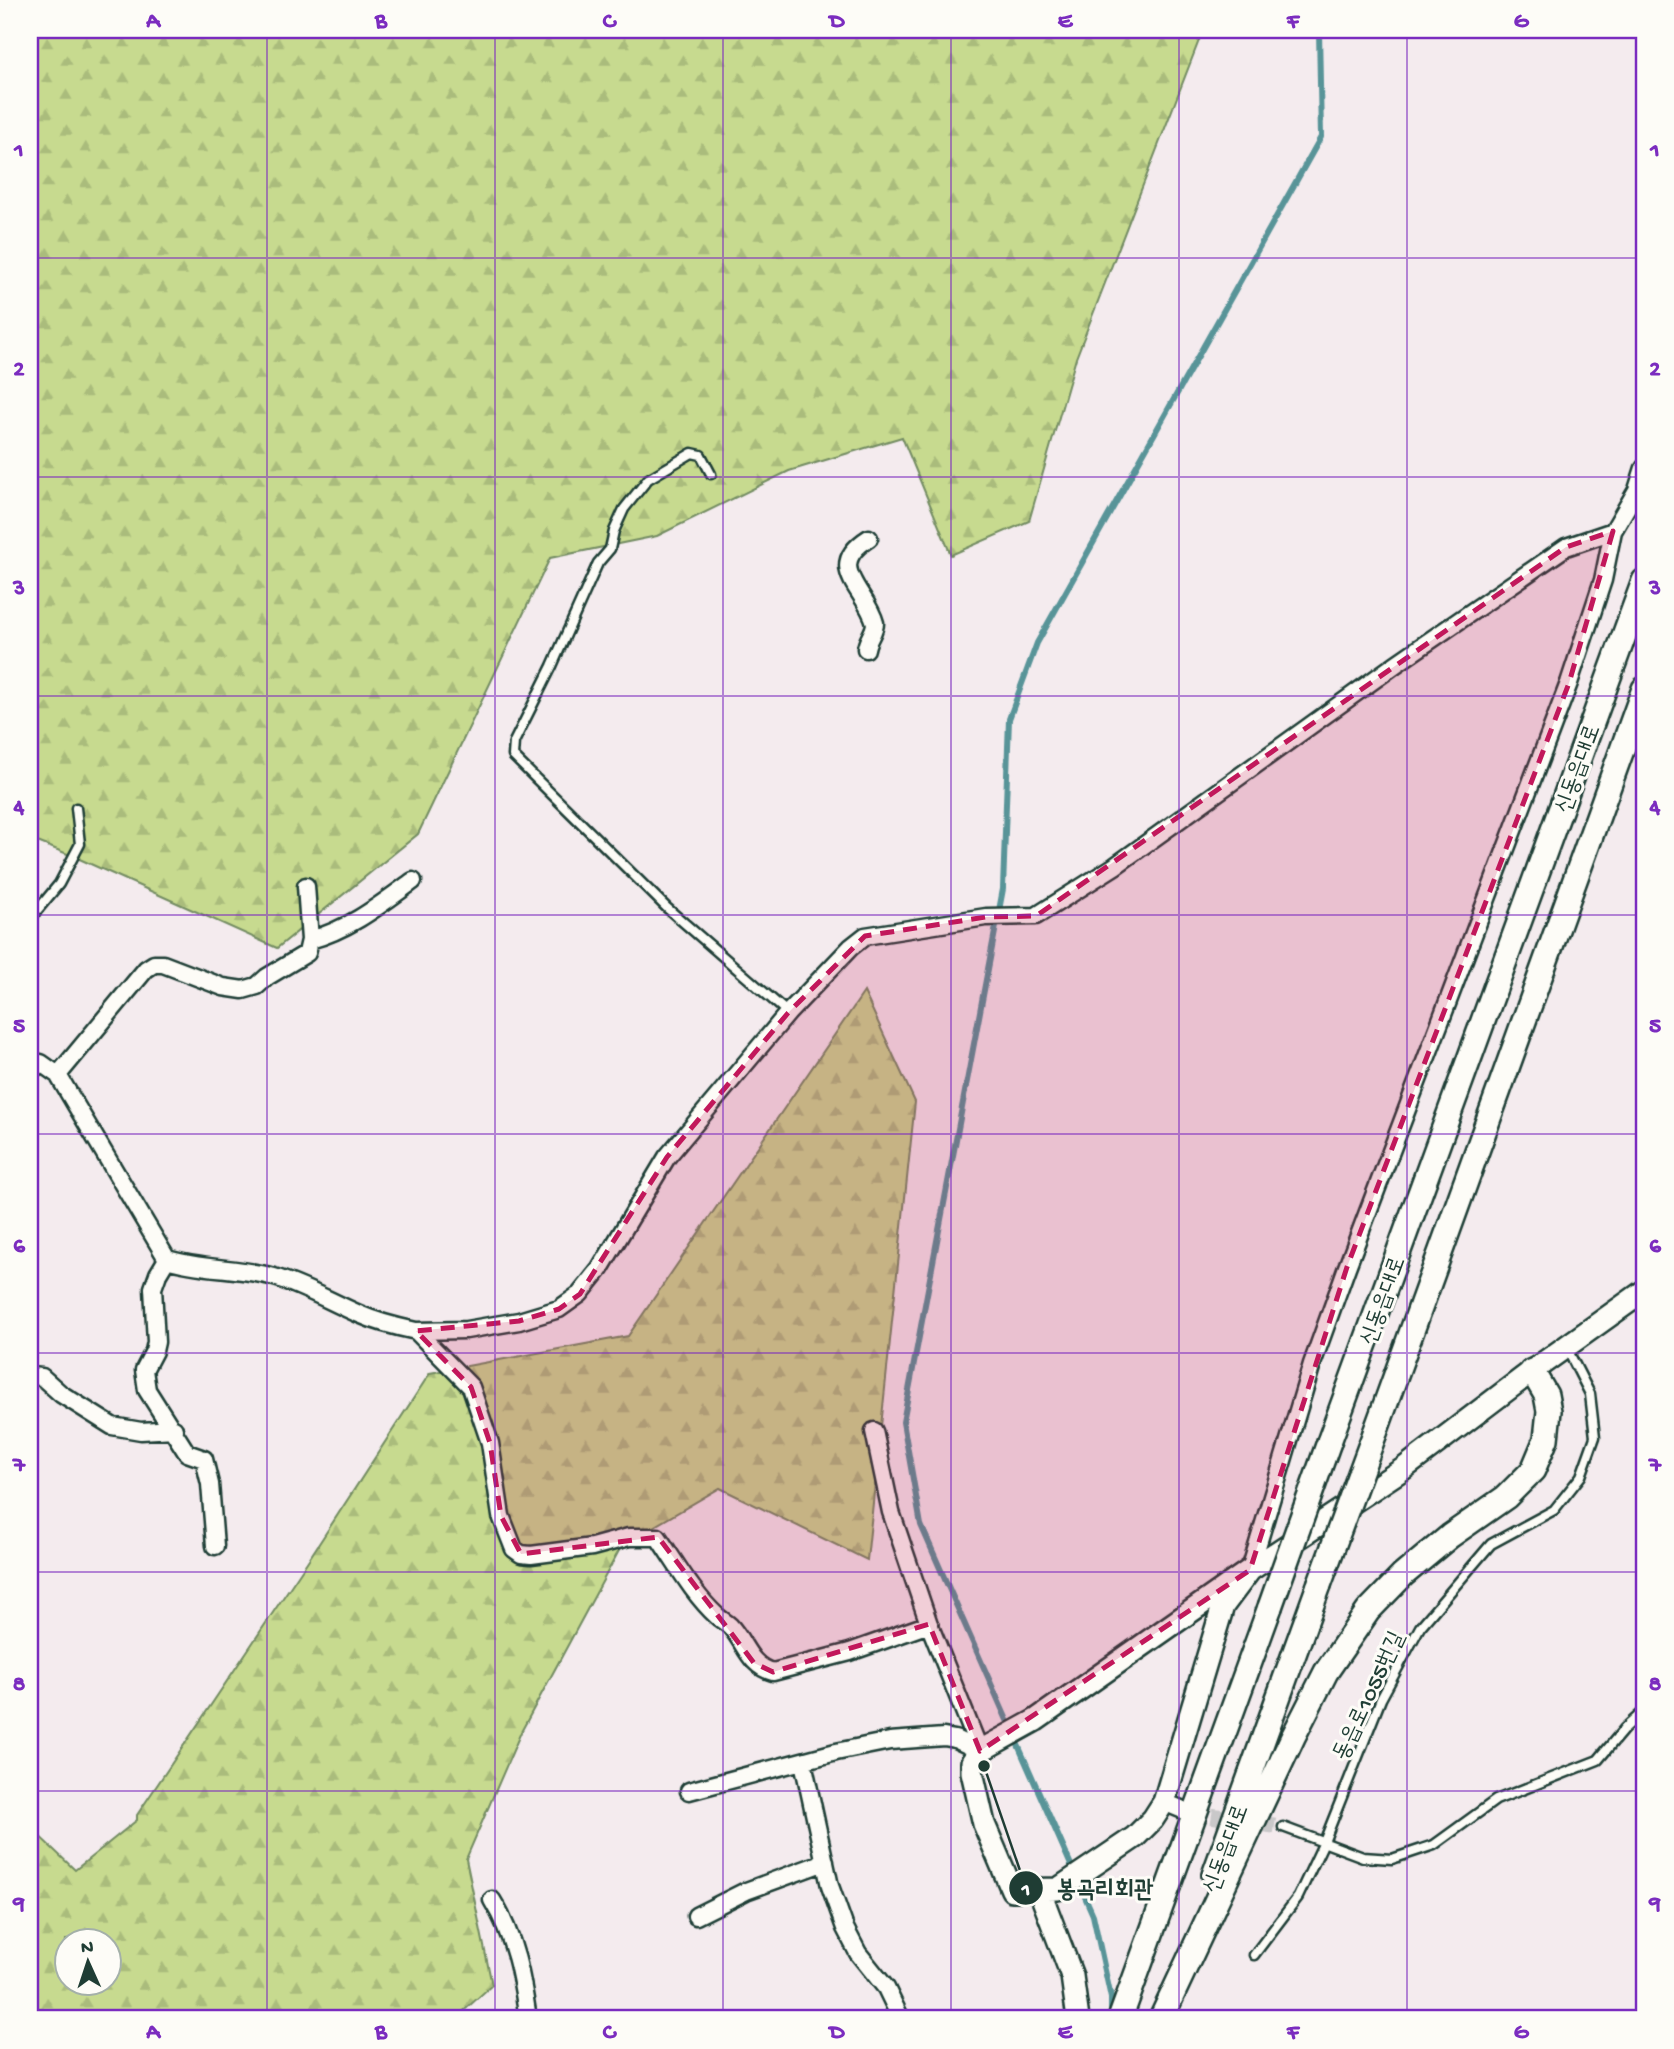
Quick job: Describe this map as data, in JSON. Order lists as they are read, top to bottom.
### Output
{
  "streets": {
    "main road": ["신동읍대로"],
    "lane": ["동읍로1055번길"]
  },
  "places": ["봉곡리회관"],
  "north": "top",
  "grid": {
    "columns": [
      "A",
      "B",
      "C",
      "D",
      "E",
      "F",
      "G"
    ],
    "rows": [
      "1",
      "2",
      "3",
      "4",
      "5",
      "6",
      "7",
      "8",
      "9"
    ]
  }
}
